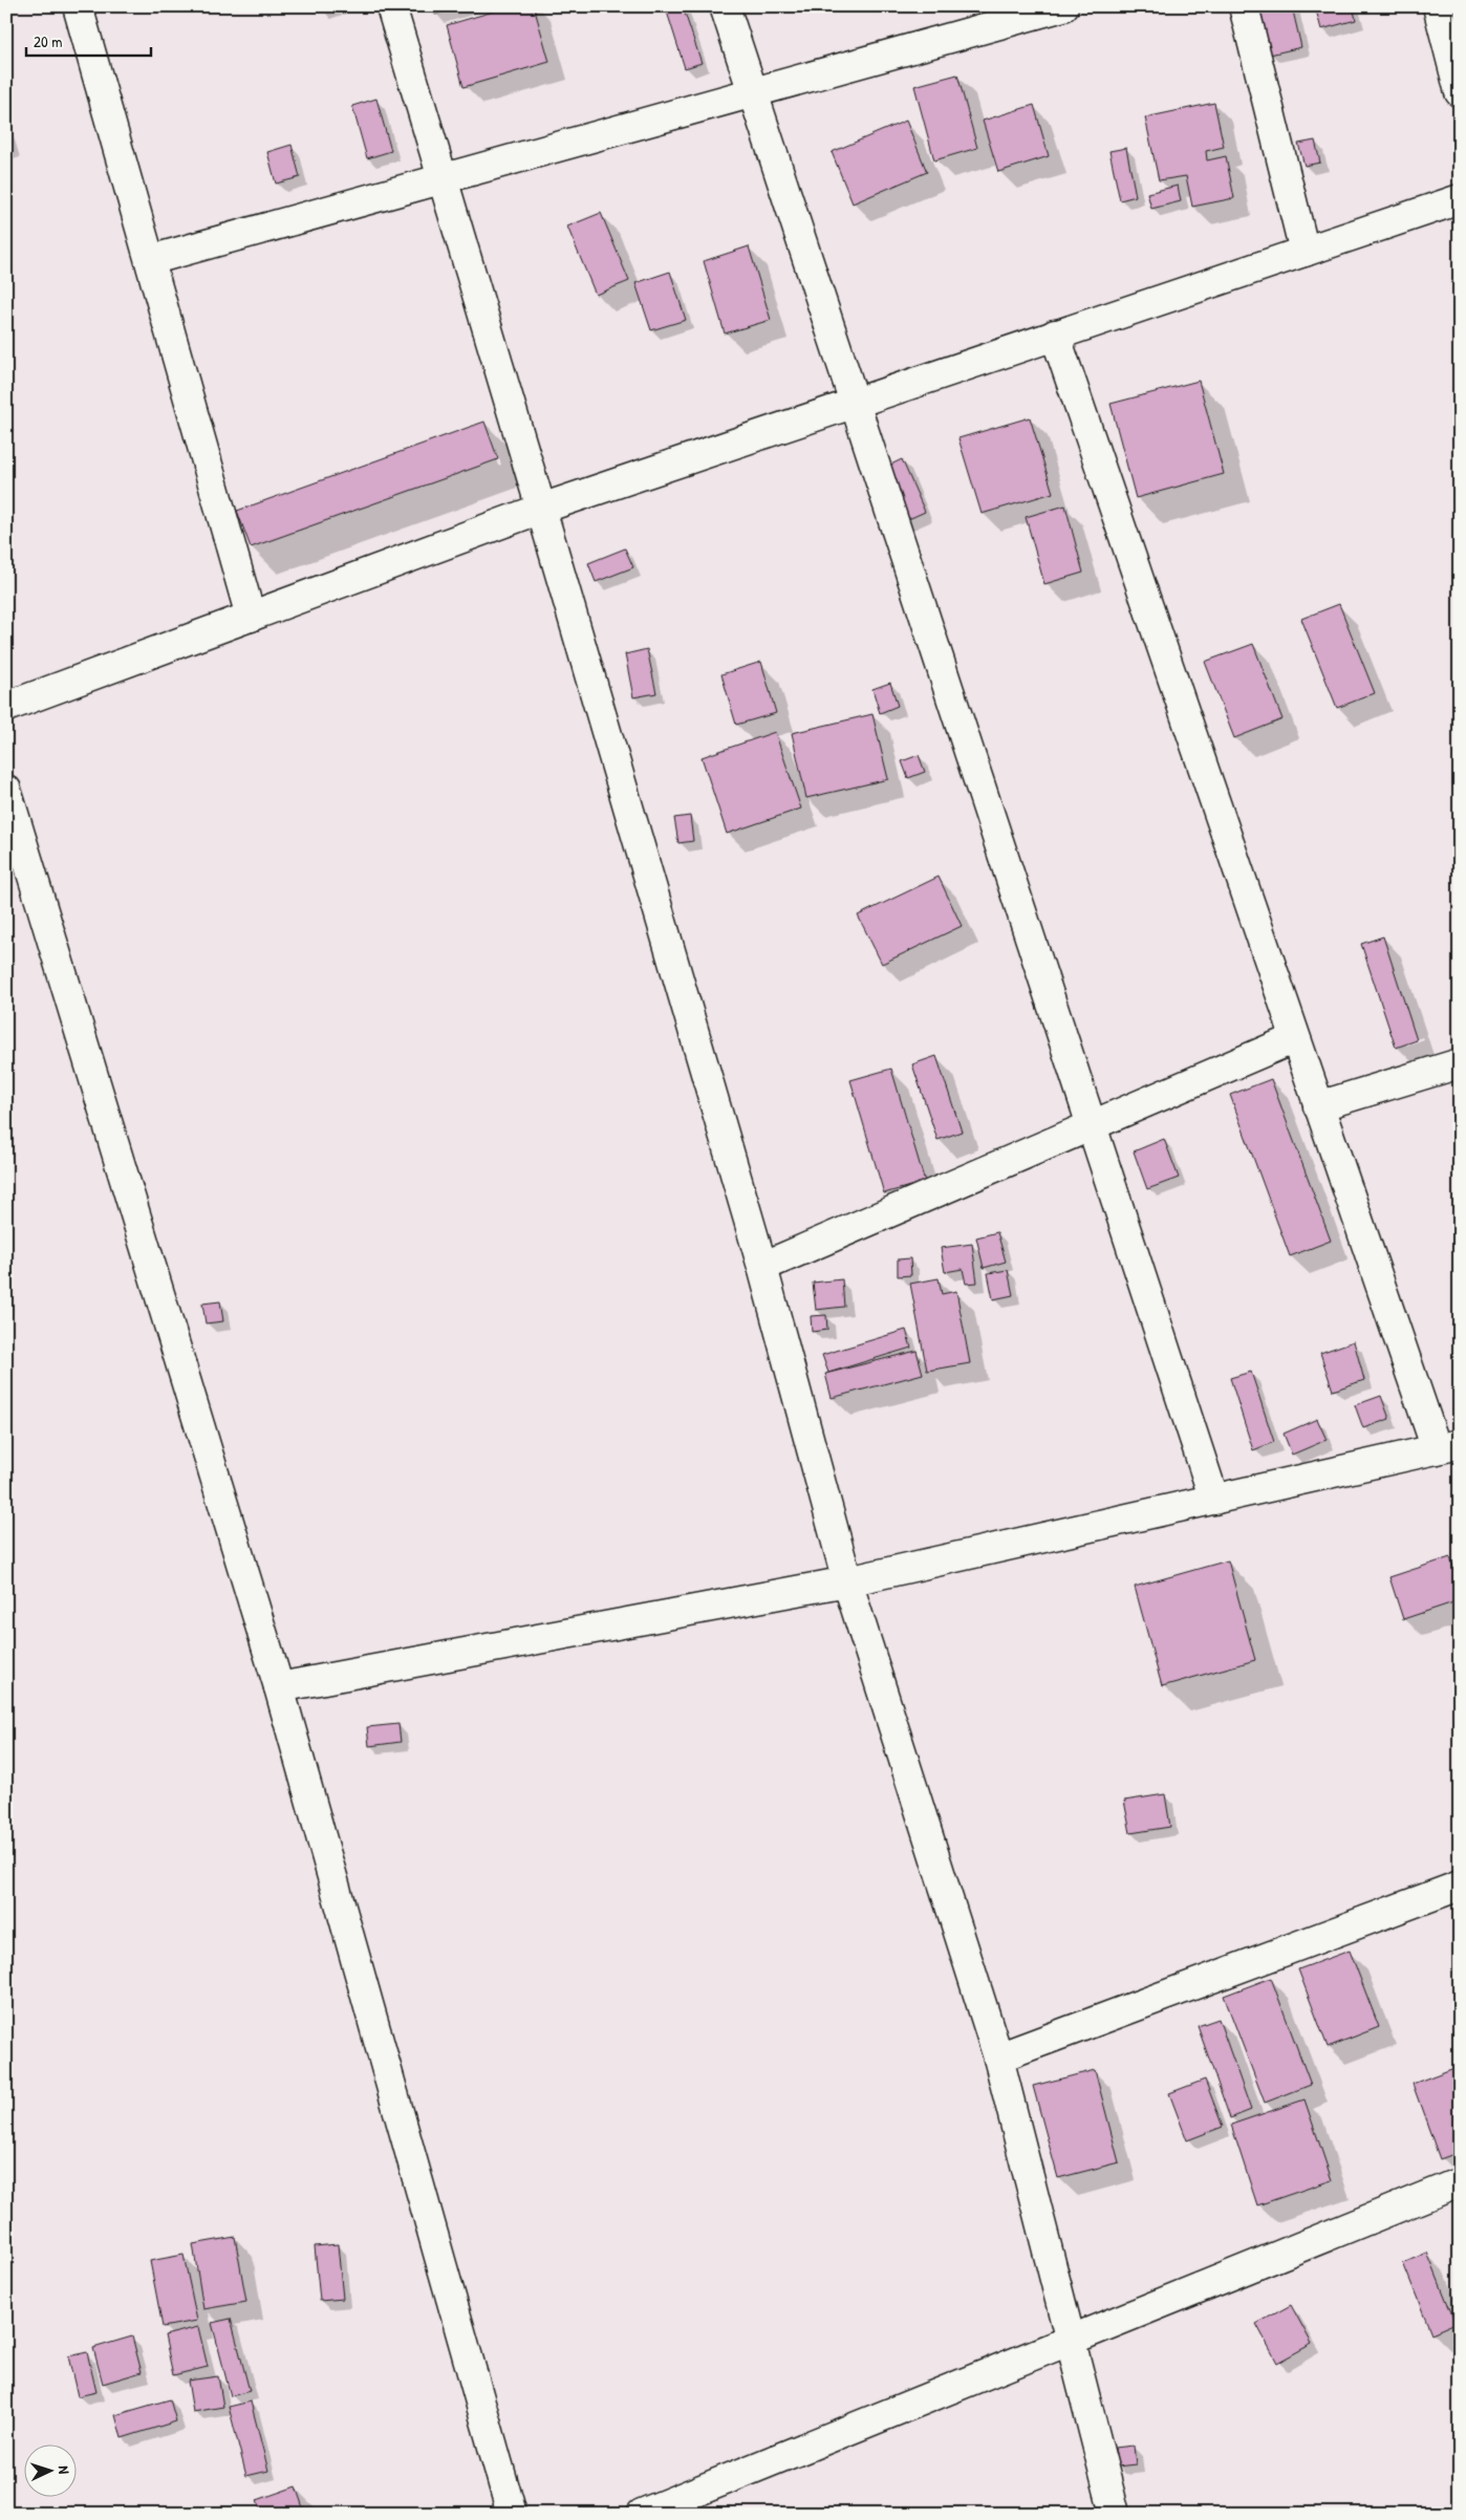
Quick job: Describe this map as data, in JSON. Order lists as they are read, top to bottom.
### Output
{
  "scale_bar": "20 m",
  "north": "right"
}
